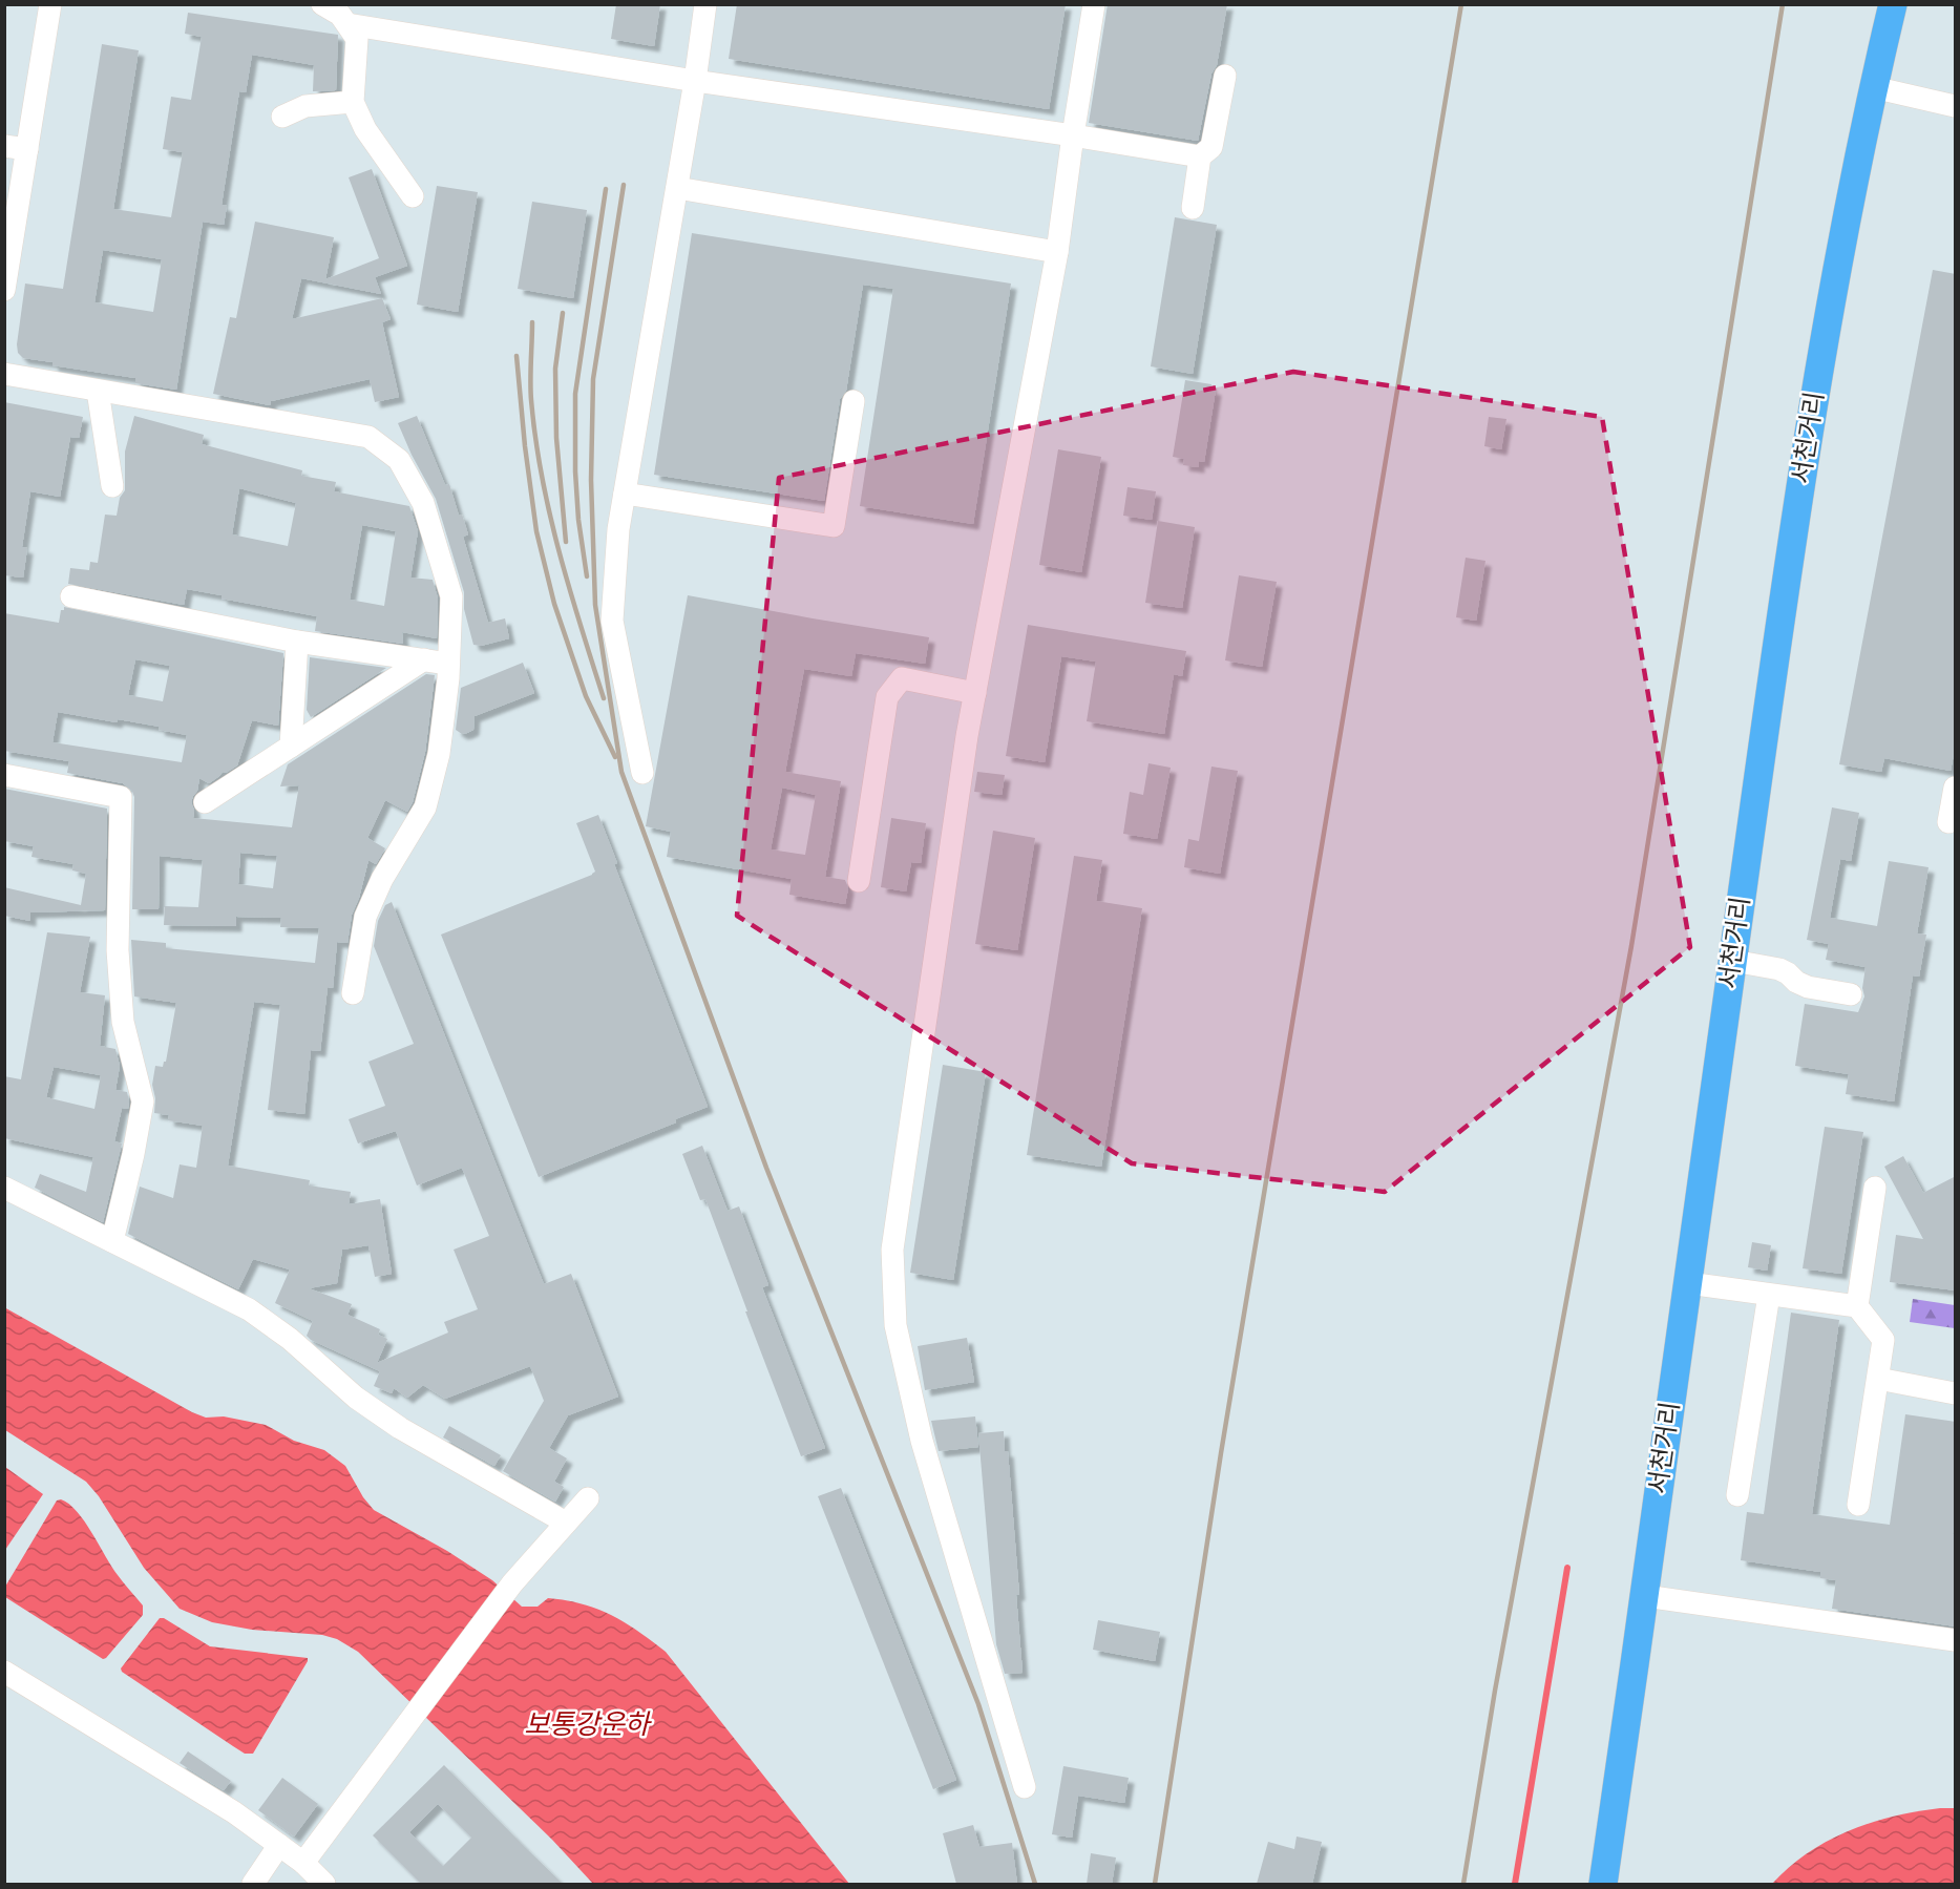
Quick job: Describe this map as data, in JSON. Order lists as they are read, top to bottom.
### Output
{
  "streets": {
    "main road": ["서천거리"]
  },
  "water": ["보통강운하"]
}
